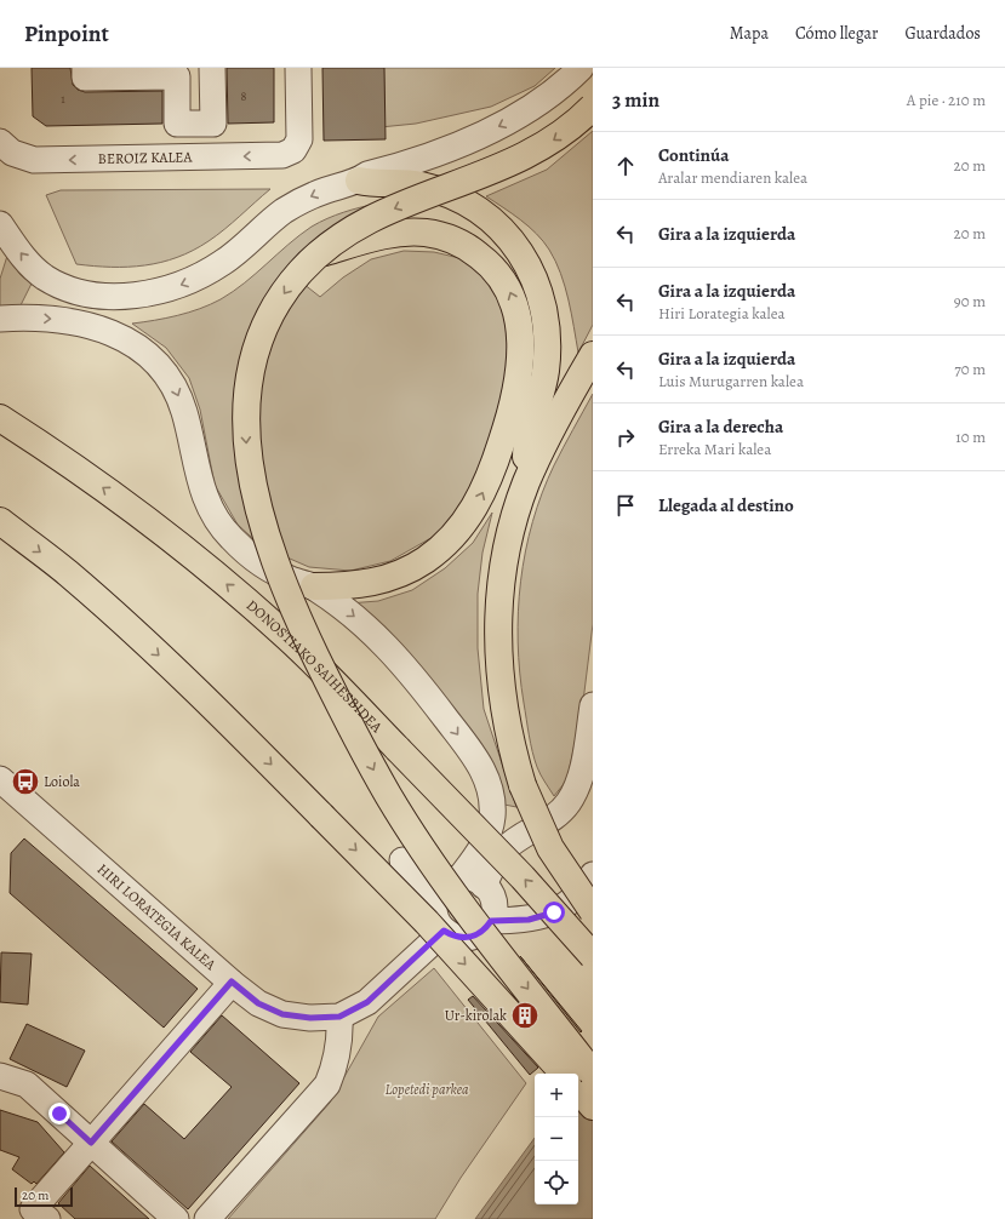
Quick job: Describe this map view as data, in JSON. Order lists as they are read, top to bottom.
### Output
{
  "streets": {
    "highway": ["DONOSTIAKO SAIHESBIDEA"],
    "street": ["BEROIZ KALEA", "HIRI LORATEGIA KALEA"]
  },
  "parks": ["Lopetedi parkea"],
  "places": {
    "bus stop": ["Loiola"],
    "building": ["Ur-kirolak"]
  },
  "house_numbers": ["8", "1"],
  "scale_bar": "20 m",
  "page": {
    "header": "Pinpoint",
    "nav": ["Mapa", "Cómo llegar", "Guardados"],
    "heading": ["3 min", "A pie · 210 m"],
    "list": [
      ["Continúa", "Aralar mendiaren kalea", "20 m"],
      ["Gira a la izquierda", "20 m"],
      ["Gira a la izquierda", "Hiri Lorategia kalea", "90 m"],
      ["Gira a la izquierda", "Luis Murugarren kalea", "70 m"],
      ["Gira a la derecha", "Erreka Mari kalea", "10 m"],
      "Llegada al destino"
    ],
    "map_buttons": ["+", "−"],
    "scale": "20 m"
  }
}
